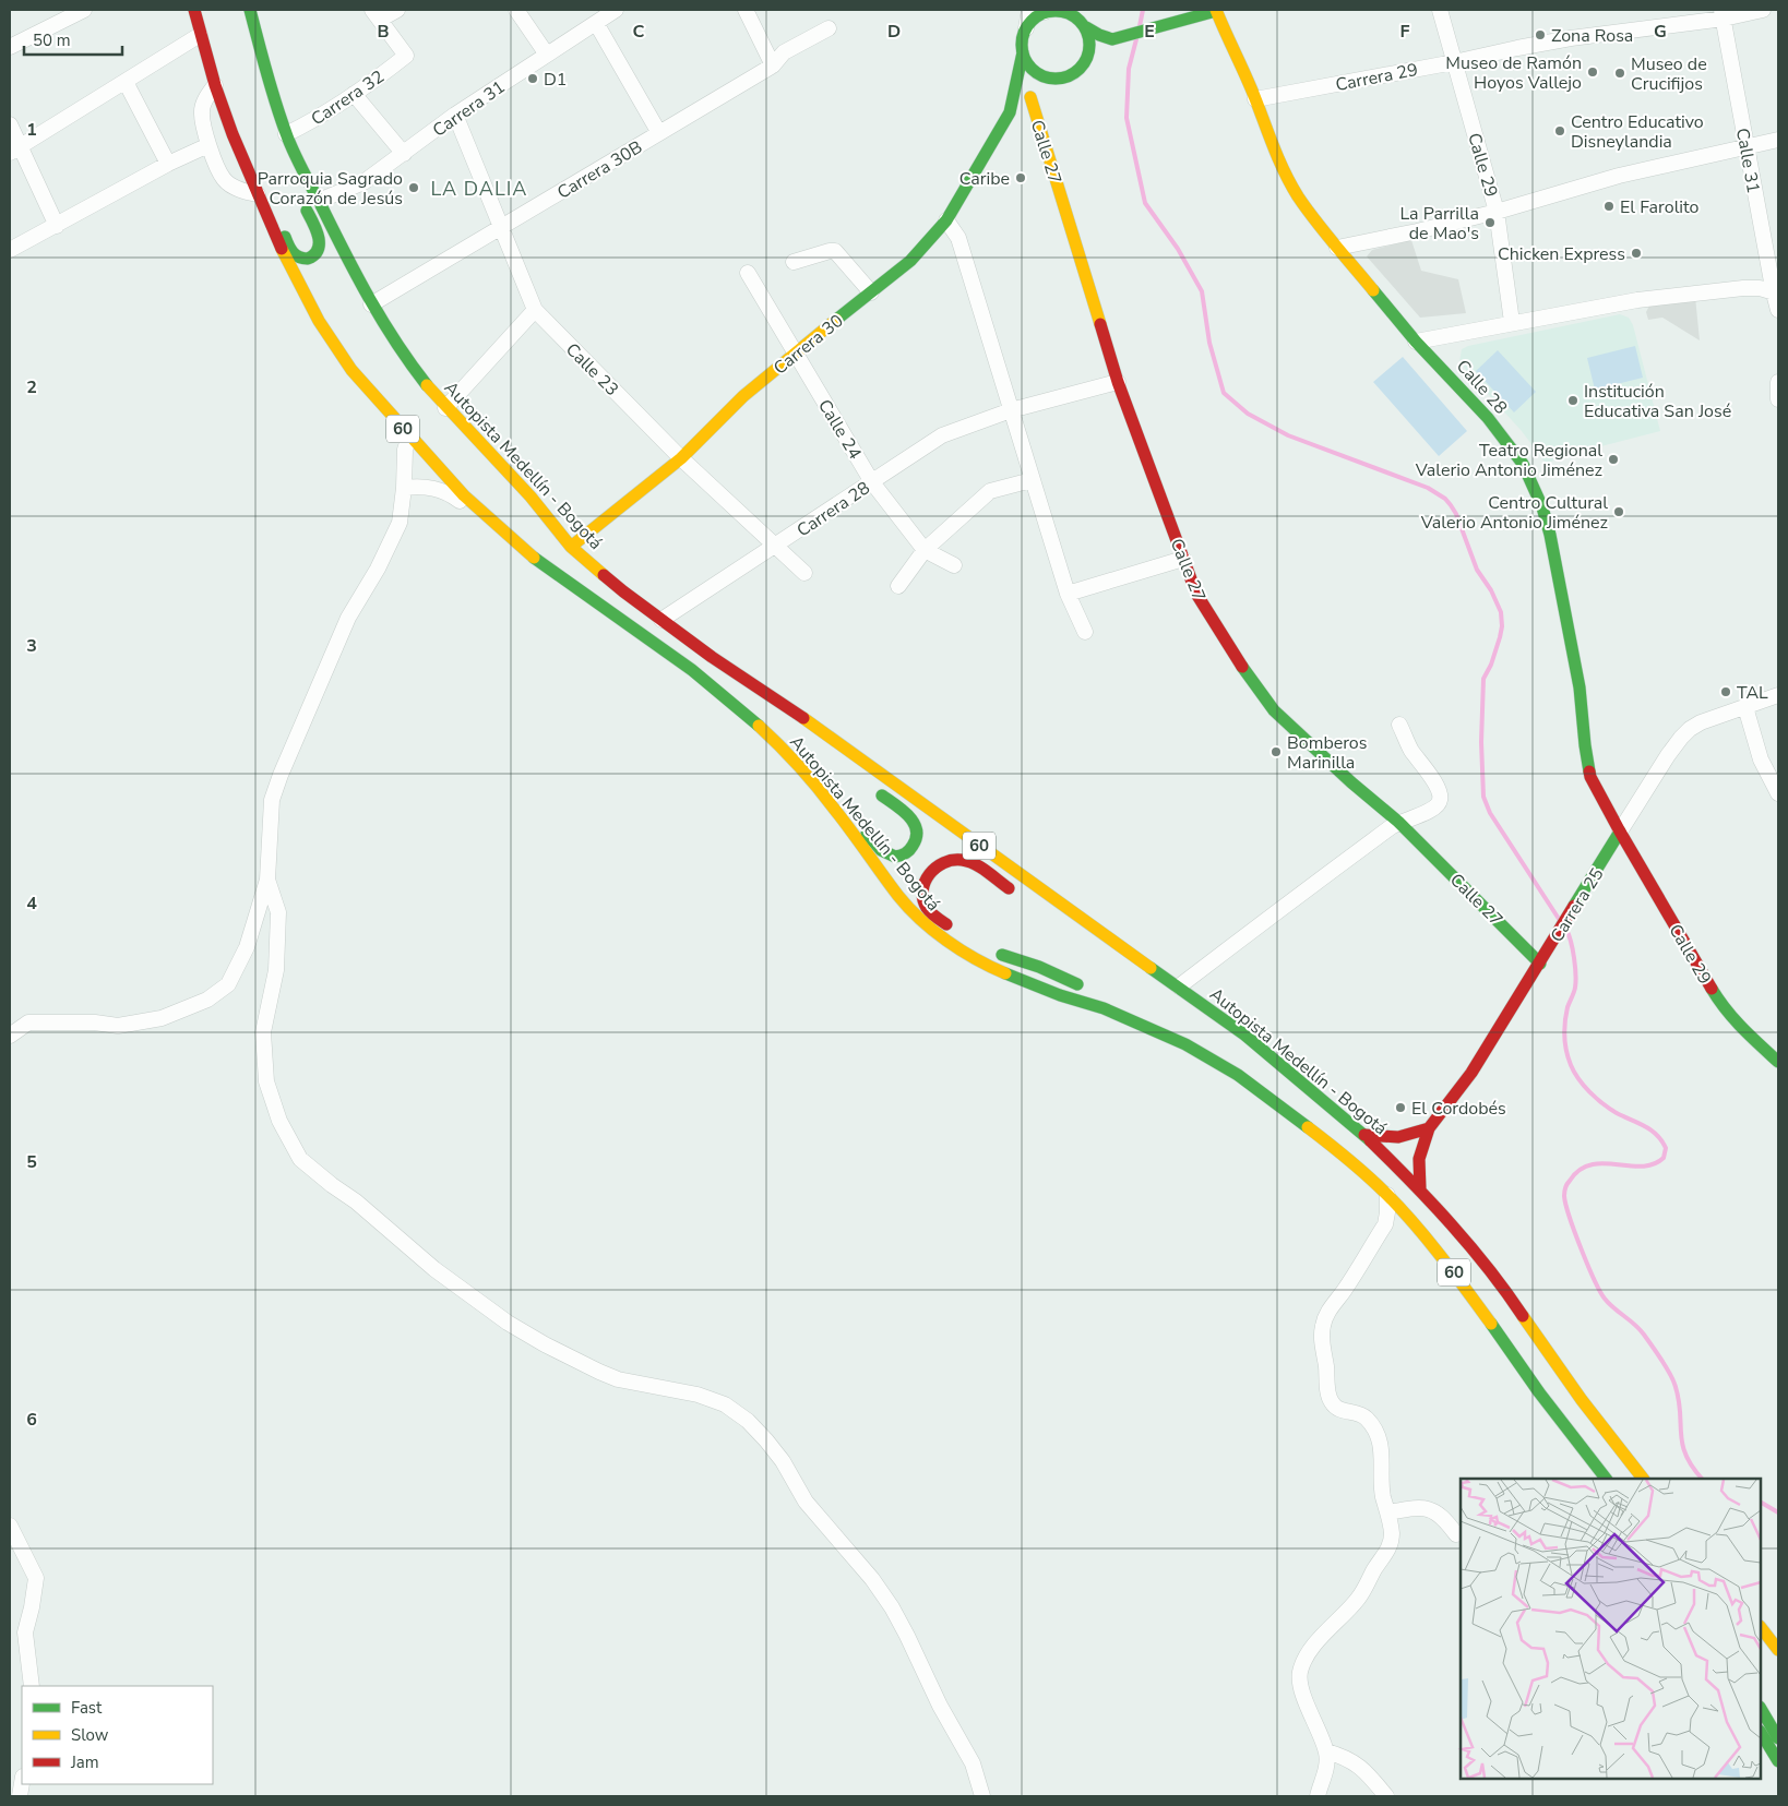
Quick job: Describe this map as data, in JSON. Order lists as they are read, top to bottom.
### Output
{
  "streets": {
    "main road": [
      "Calle 27",
      "Calle 29",
      "Carrera 30",
      "Calle 28",
      "60",
      "Autopista Medellín - Bogotá",
      "Carrera 25"
    ],
    "street": [
      "Carrera 29",
      "Carrera 32",
      "Carrera 31",
      "Calle 31",
      "Carrera 30B",
      "Calle 23",
      "Calle 24",
      "Carrera 28"
    ]
  },
  "crossings": [
    ["Carrera 29", "Calle 31"],
    ["Carrera 29", "Calle 29"],
    ["Carrera 29", "Calle 28"],
    ["Carrera 32", "Autopista Medellín - Bogotá"],
    ["Carrera 31", "Calle 23"],
    ["Carrera 31", "Autopista Medellín - Bogotá"],
    ["Calle 27", "Carrera 30"],
    ["Calle 27", "Carrera 28"],
    ["Calle 27", "Carrera 25"],
    ["Calle 29", "Calle 28"],
    ["Calle 29", "Carrera 25"],
    ["Carrera 30B", "Calle 23"],
    ["Carrera 30B", "Autopista Medellín - Bogotá"],
    ["Carrera 30", "Calle 23"],
    ["Carrera 30", "Calle 24"],
    ["Carrera 30", "Autopista Medellín - Bogotá"],
    ["Calle 23", "Carrera 28"],
    ["Calle 28", "Carrera 25"],
    ["Calle 24", "Carrera 28"],
    ["Autopista Medellín - Bogotá", "Carrera 28"],
    ["Autopista Medellín - Bogotá", "Carrera 25"]
  ],
  "districts": ["LA DALIA"],
  "places": [
    "Zona Rosa",
    "Museo de Ramón Hoyos Vallejo",
    "Museo de Crucifijos",
    "D1",
    "Centro Educativo Disneylandia",
    "Caribe",
    "Parroquia Sagrado Corazón de Jesús",
    "El Farolito",
    "La Parrilla de Mao's",
    "Chicken Express",
    "Institución Educativa San José",
    "Teatro Regional Valerio Antonio Jiménez",
    "Centro Cultural Valerio Antonio Jiménez",
    "TAL",
    "Bomberos Marinilla",
    "El Cordobés"
  ],
  "legend": ["Fast", "Slow", "Jam"],
  "scale_bar": "50 m",
  "grid": {
    "columns": [
      "B",
      "C",
      "D",
      "E",
      "F",
      "G"
    ],
    "rows": [
      "1",
      "2",
      "3",
      "4",
      "5",
      "6"
    ]
  }
}
